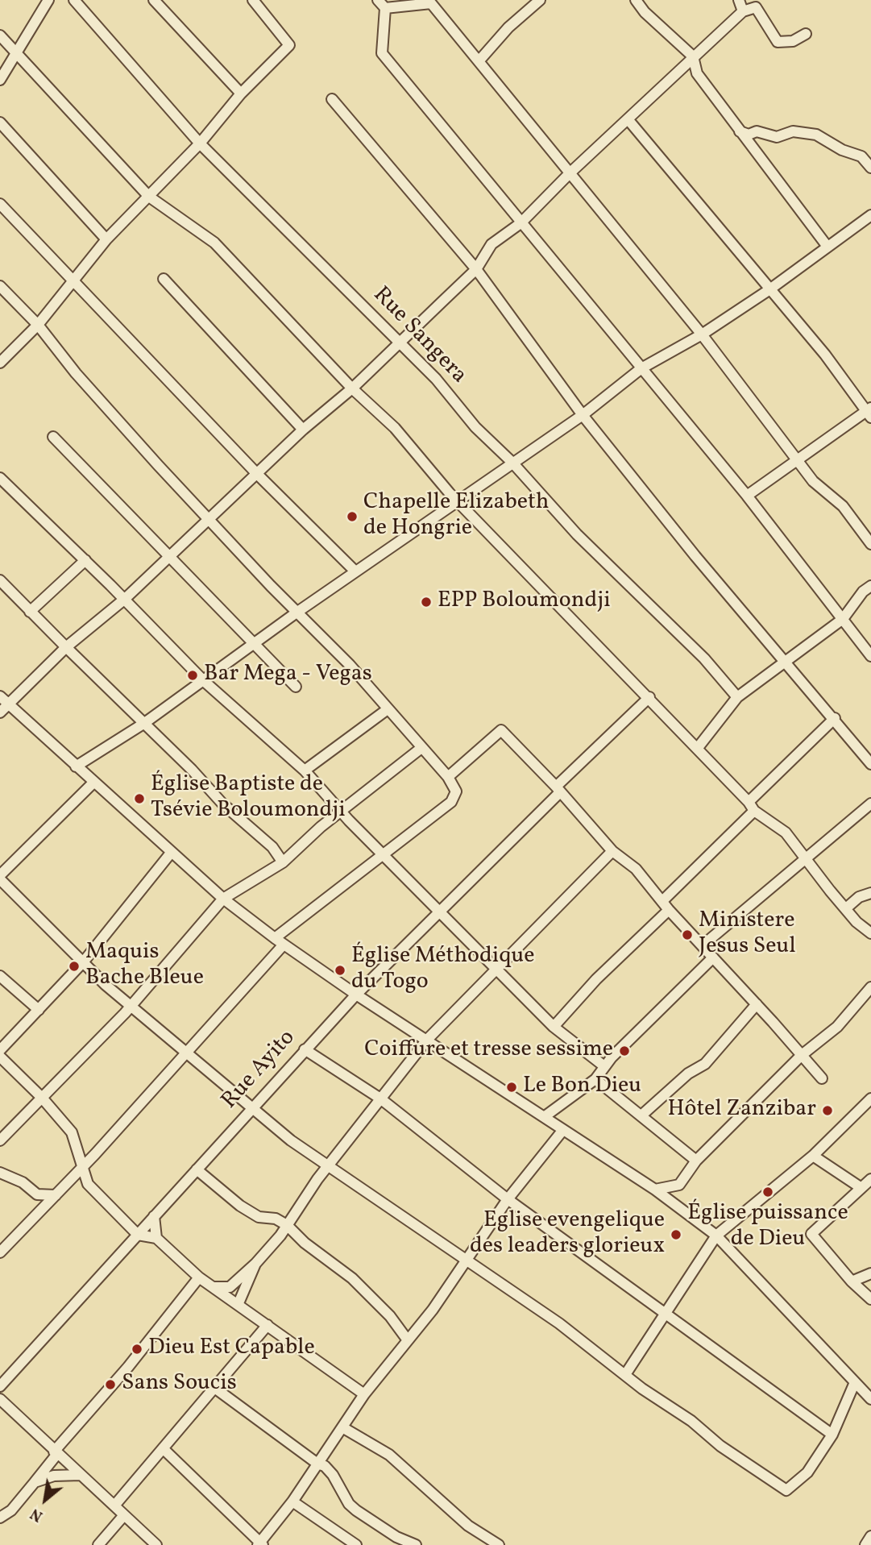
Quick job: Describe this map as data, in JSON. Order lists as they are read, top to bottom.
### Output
{
  "streets": {
    "street": ["Rue Sangera", "Rue Ayito"]
  },
  "places": [
    "Chapelle Elizabeth de Hongrie",
    "EPP Boloumondji",
    "Bar Mega - Vegas",
    "Église Baptiste de Tsévie Boloumondji",
    "Ministere Jesus Seul",
    "Maquis Bache Bleue",
    "Église Méthodique du Togo",
    "Coiffure et tresse sessime",
    "Le Bon Dieu",
    "Hôtel Zanzibar",
    "Église puissance de Dieu",
    "Eglise evengelique des leaders glorieux",
    "Dieu Est Capable",
    "Sans Soucis"
  ],
  "north": "bottom left"
}
